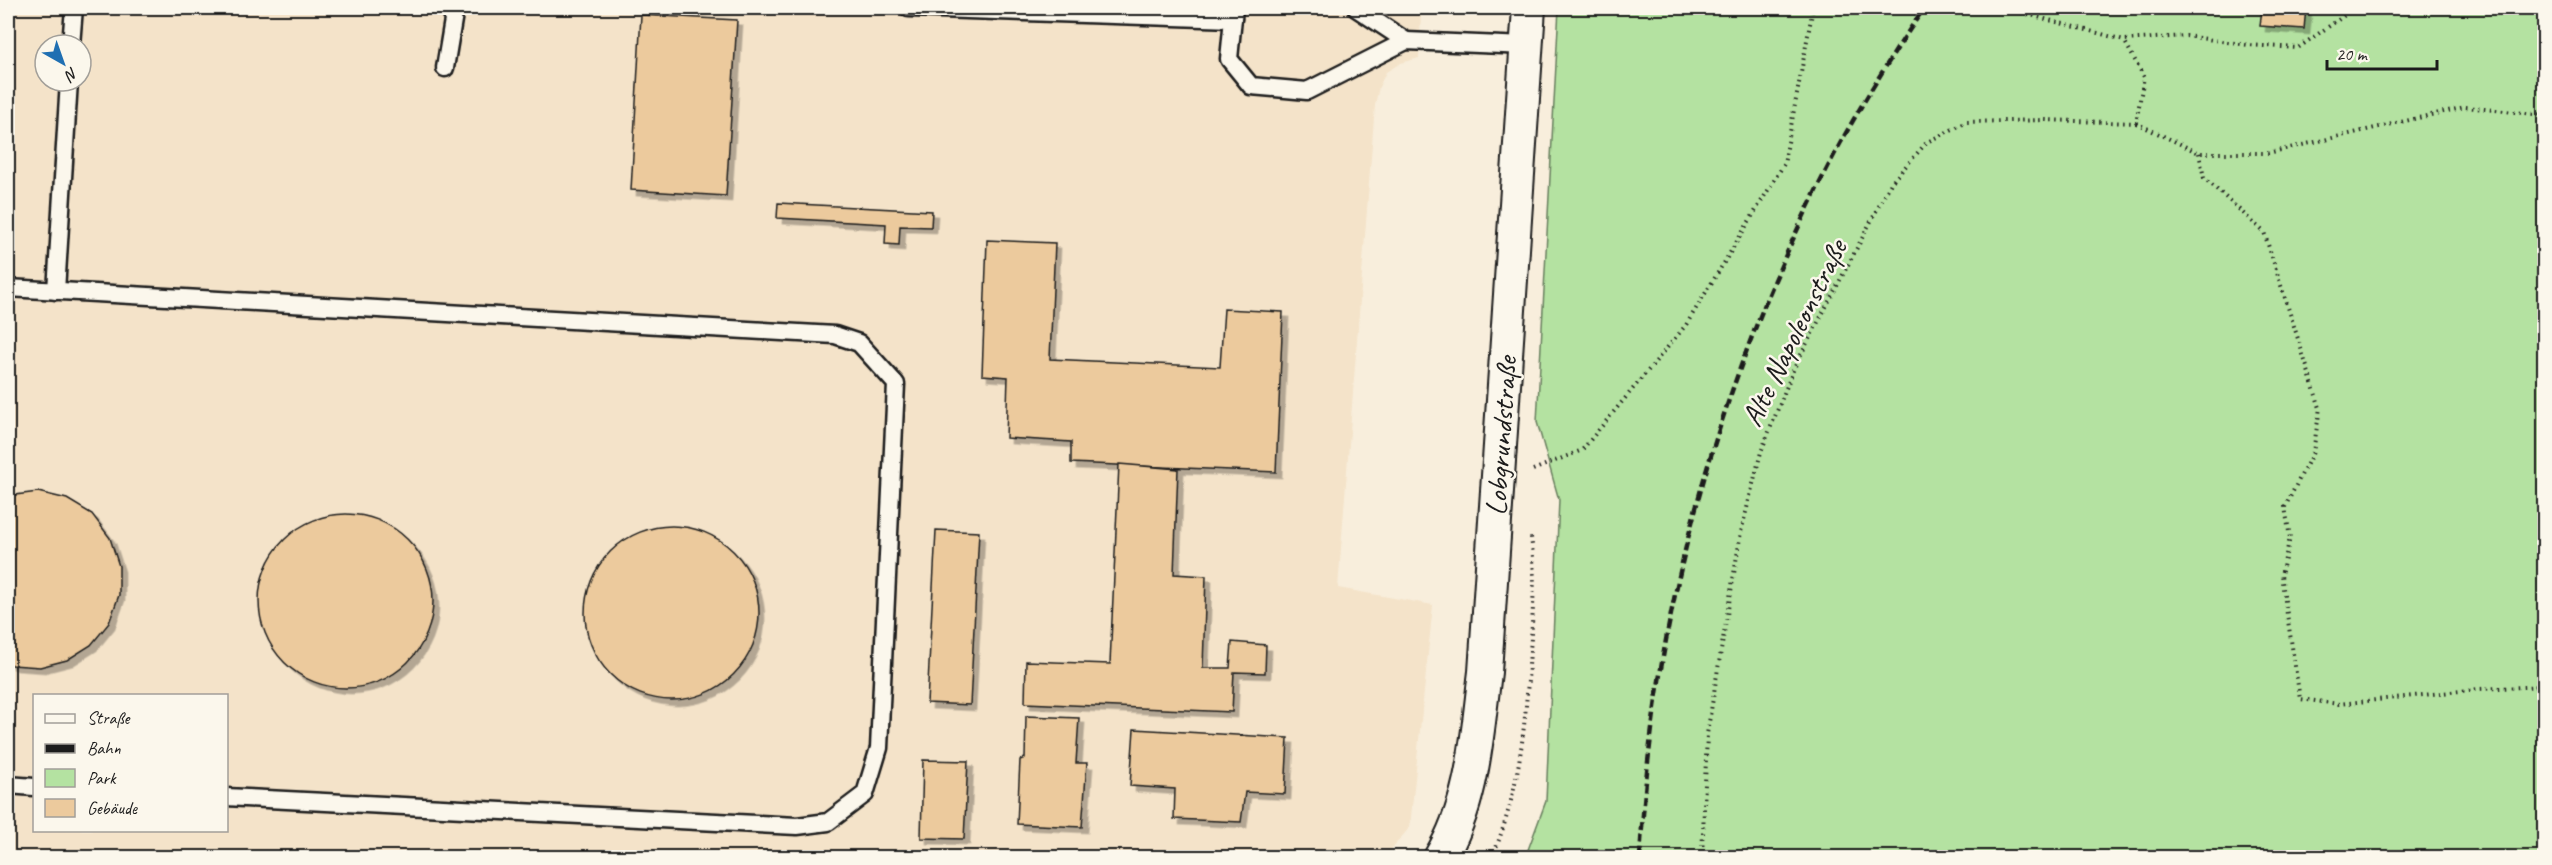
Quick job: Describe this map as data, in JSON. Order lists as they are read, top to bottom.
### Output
{
  "streets": {
    "street": ["Lobgrundstraße"],
    "path": ["Alte Napoleonstraße"]
  },
  "legend": [
    "Straße",
    "Bahn",
    "Park",
    "Gebäude"
  ],
  "scale_bar": "20 m",
  "north": "bottom right"
}
